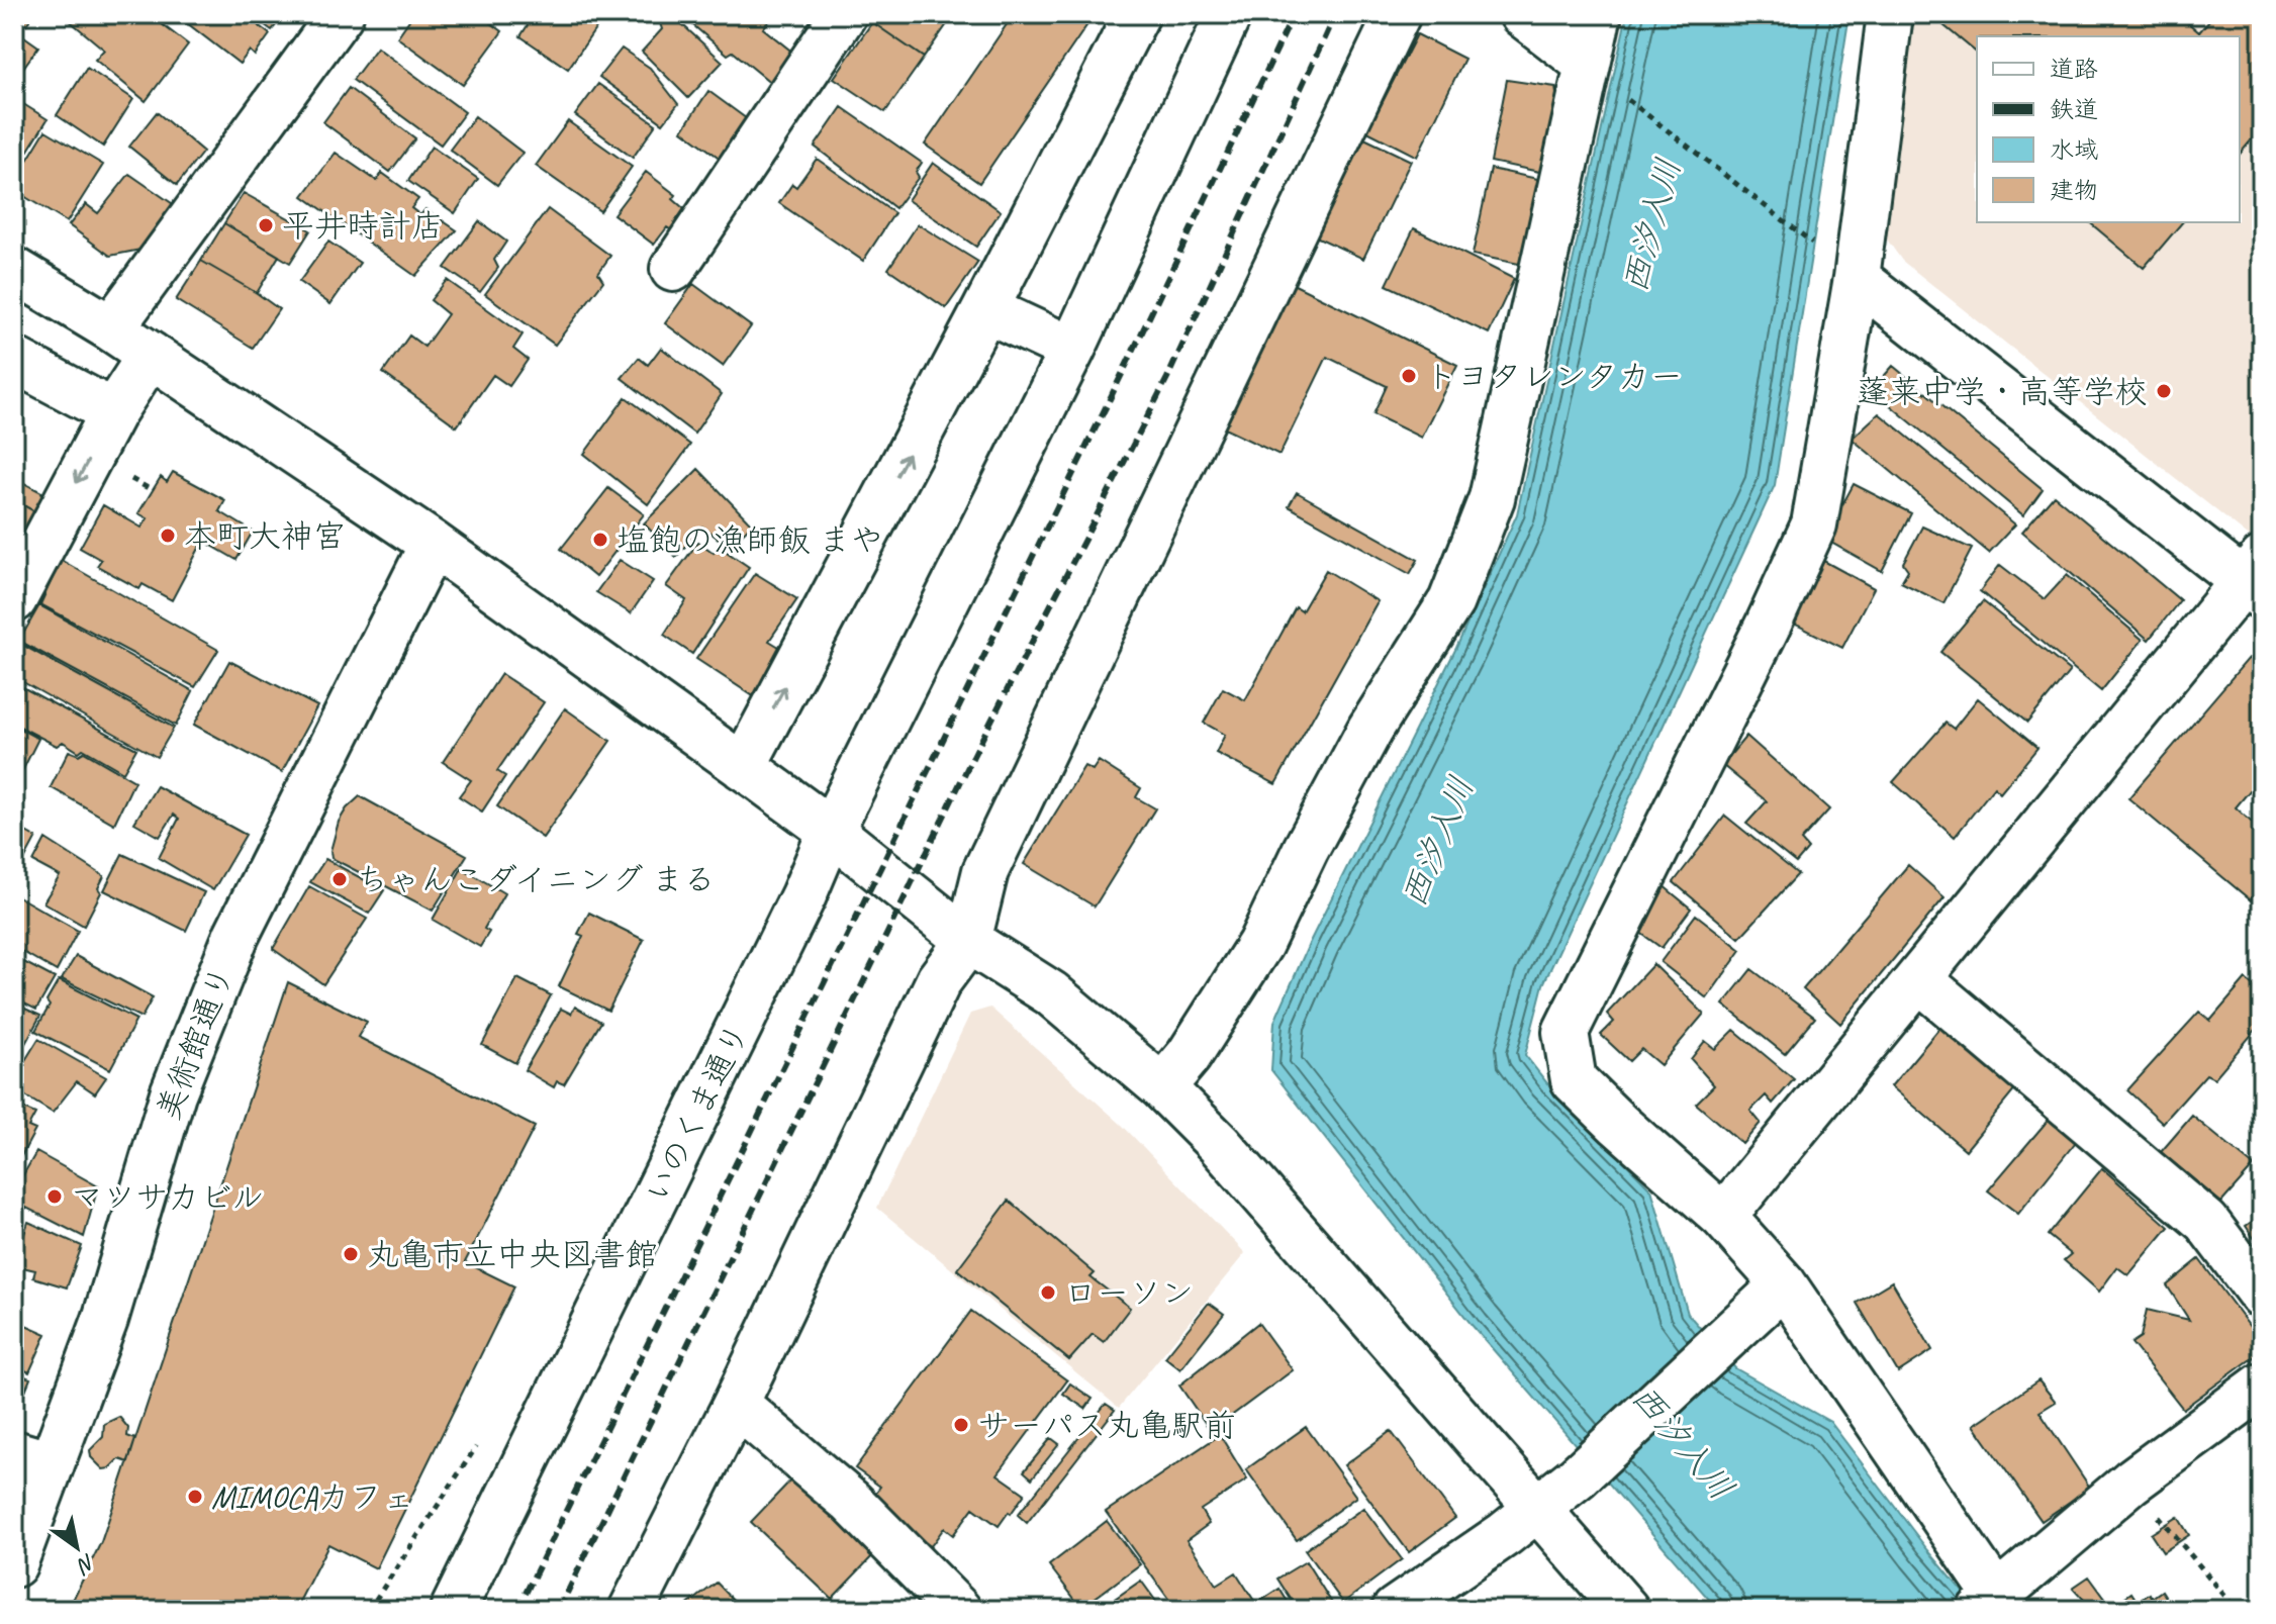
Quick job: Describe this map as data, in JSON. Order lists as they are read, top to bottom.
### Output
{
  "streets": {
    "street": ["美術館通り", "いのくま通り"]
  },
  "water": ["西汐入川"],
  "places": [
    "平井時計店",
    "トヨタレンタカー",
    "蓬莱中学・高等学校",
    "本町大神宮",
    "塩飽の漁師飯 まや",
    "ちゃんこダイニング まる",
    "マツサカビル",
    "丸亀市立中央図書館",
    "ローソン",
    "サーパス丸亀駅前",
    "MIMOCAカフェ"
  ],
  "legend": [
    "道路",
    "鉄道",
    "水域",
    "建物"
  ],
  "north": "bottom right"
}
